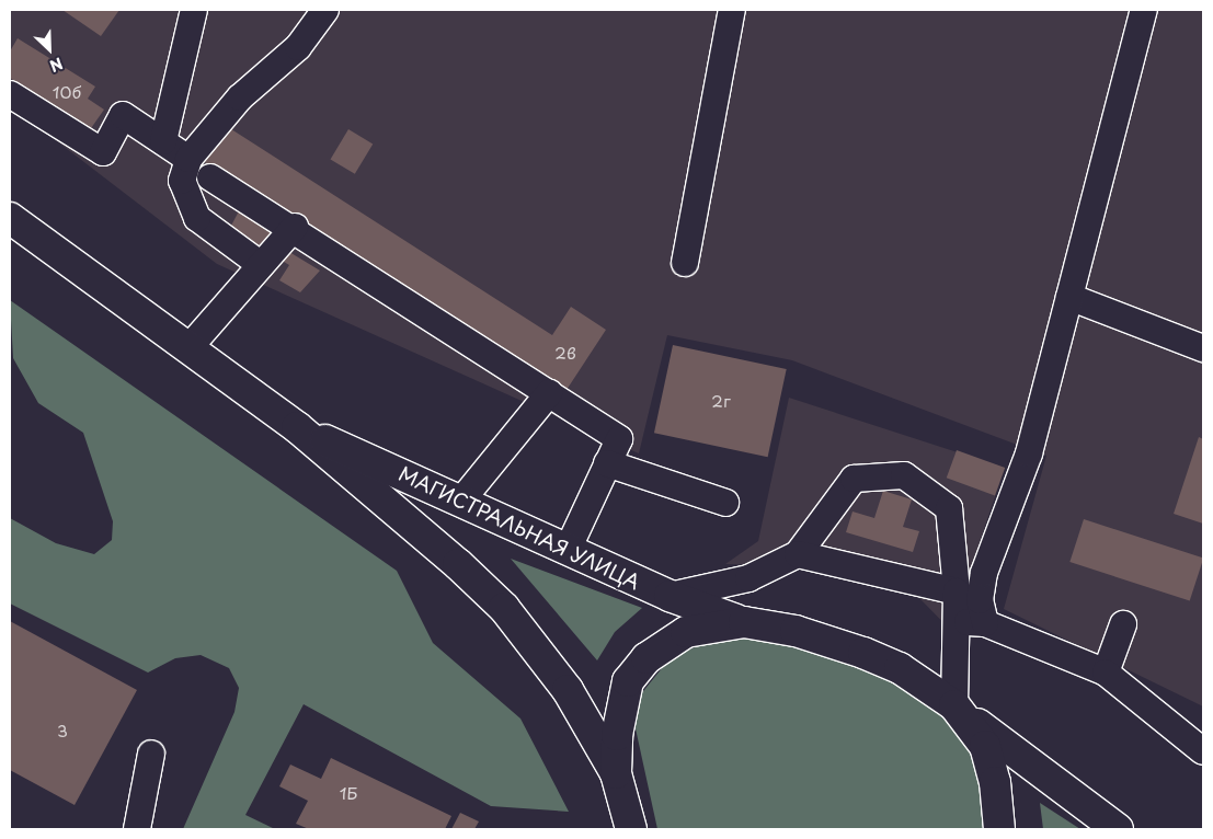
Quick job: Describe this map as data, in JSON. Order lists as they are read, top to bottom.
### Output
{
  "streets": {
    "main road": ["МАГИСТРАЛЬНАЯ УЛИЦА"]
  },
  "house_numbers": [
    "10б",
    "2в",
    "2г",
    "3",
    "1Б"
  ],
  "north": "bottom right"
}
